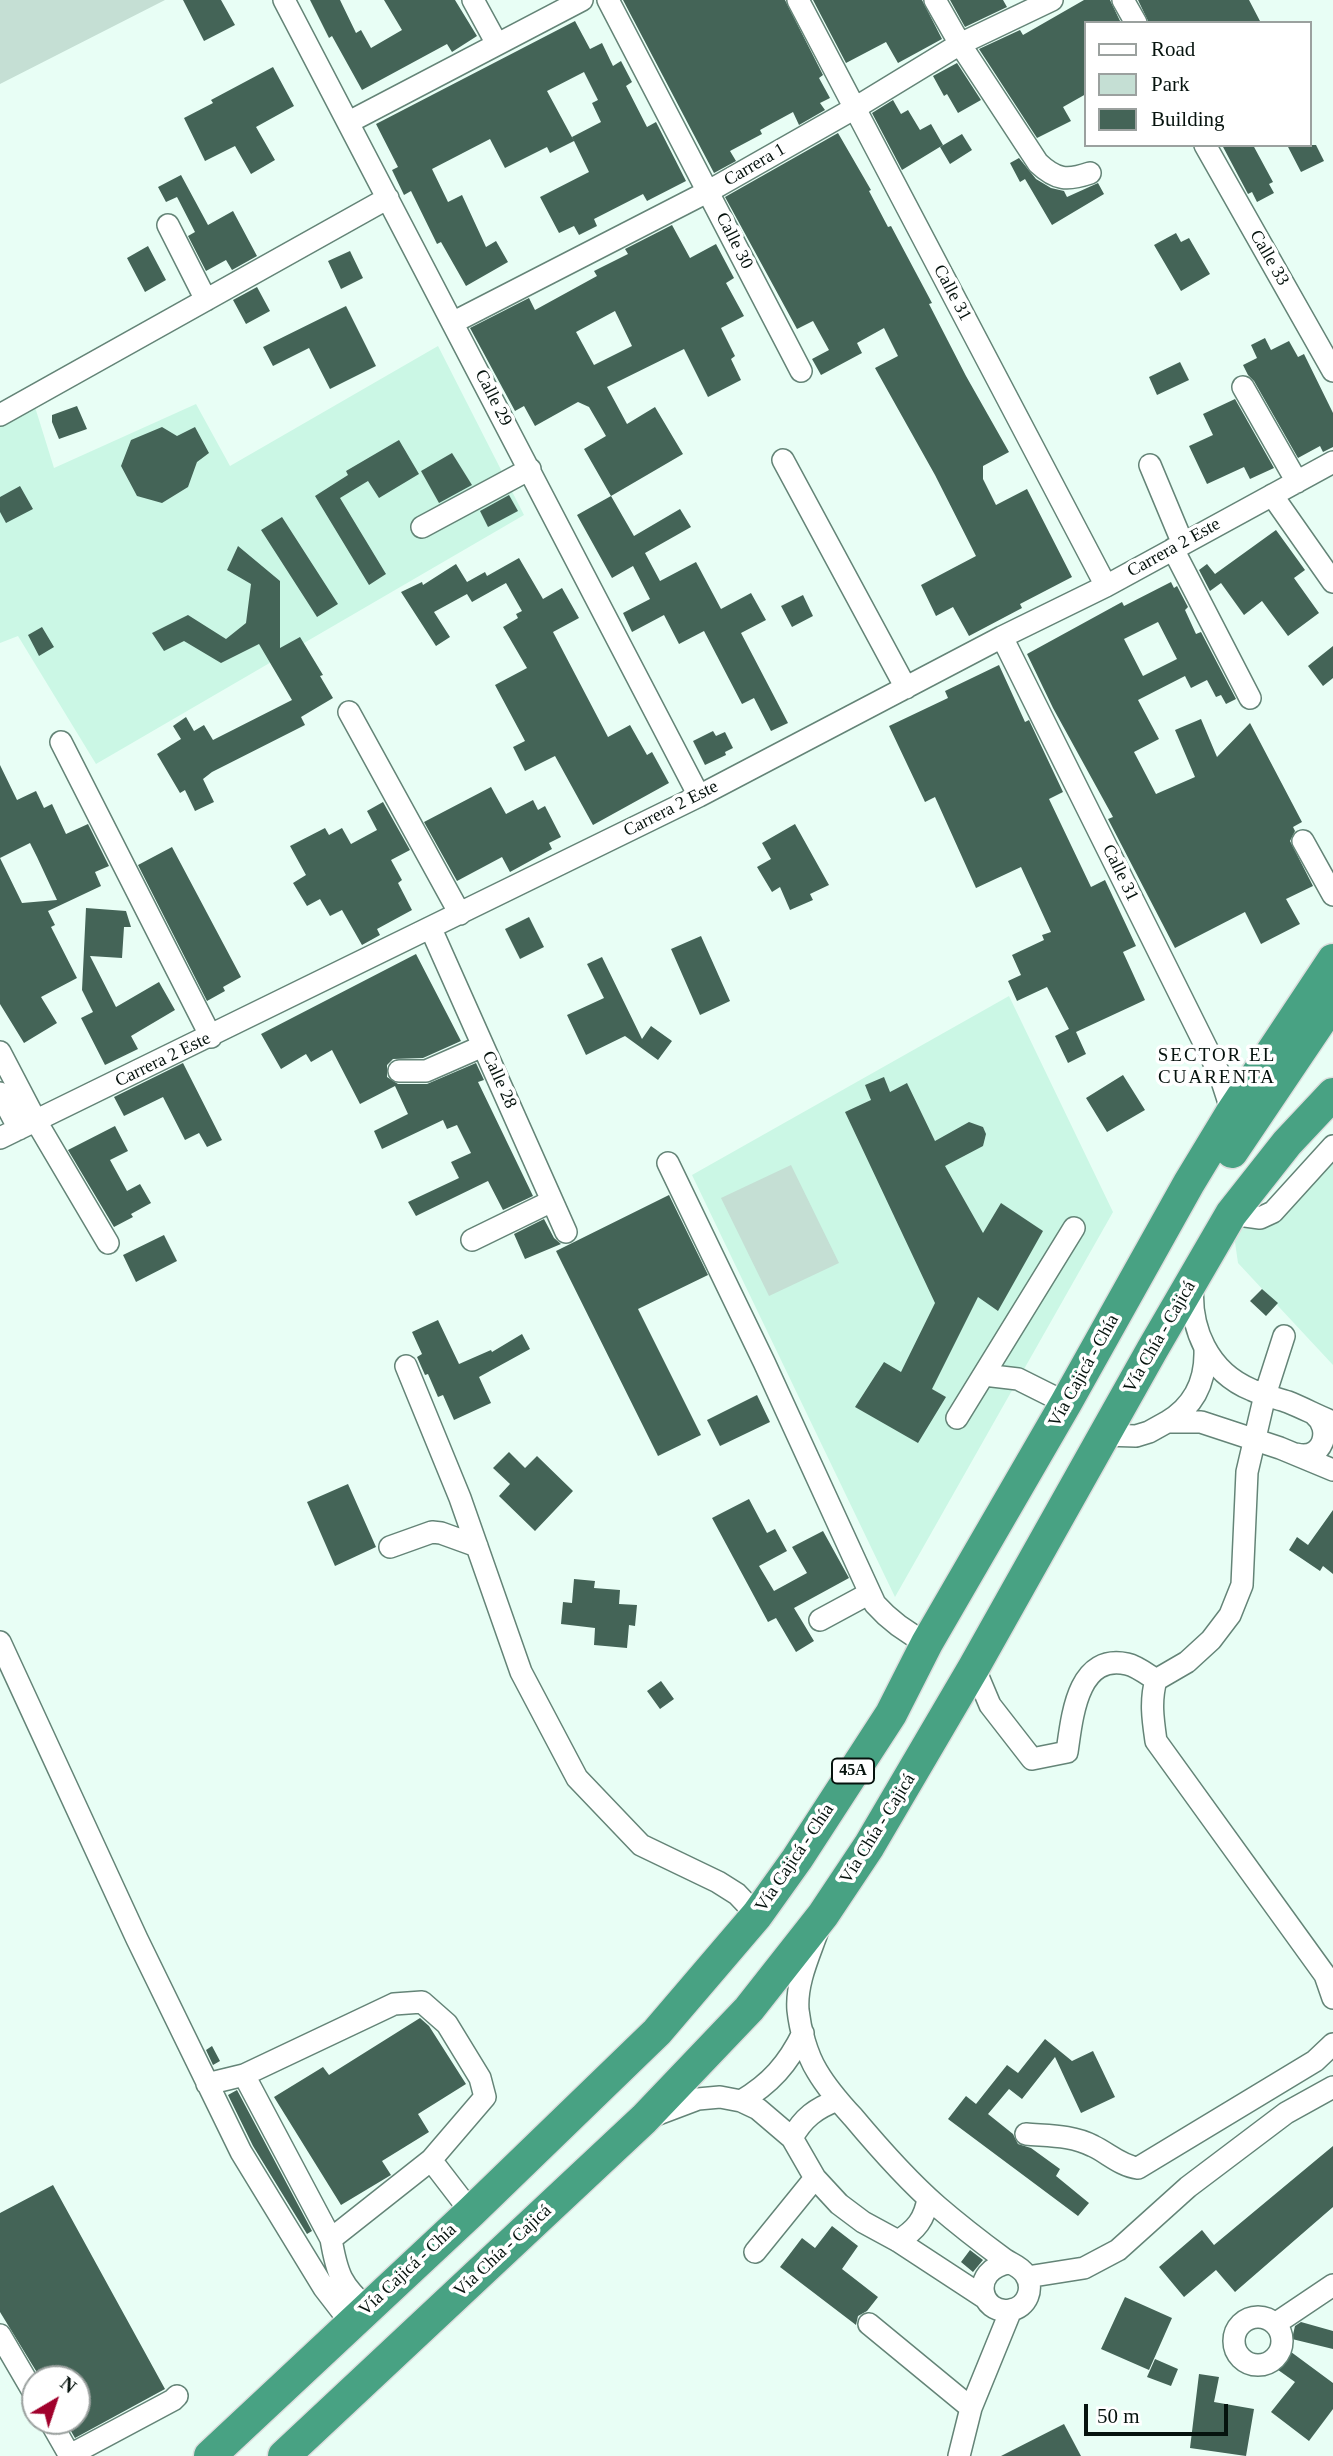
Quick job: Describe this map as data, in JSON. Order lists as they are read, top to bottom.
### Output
{
  "streets": {
    "highway": ["Vía Chía - Cajicá", "Vía Cajicá - Chía", "45A"],
    "street": [
      "Carrera 1",
      "Calle 30",
      "Calle 33",
      "Calle 31",
      "Calle 29",
      "Carrera 2 Este",
      "Calle 28"
    ]
  },
  "crossings": [
    ["Carrera 1", "Calle 30"],
    ["Carrera 1", "Calle 31"],
    ["Carrera 1", "Calle 29"],
    ["Calle 31", "Carrera 2 Este"],
    ["Calle 31", "Vía Cajicá - Chía"],
    ["Calle 29", "Carrera 2 Este"],
    ["Carrera 2 Este", "Calle 28"]
  ],
  "districts": ["SECTOR EL CUARENTA"],
  "legend": ["Road", "Park", "Building"],
  "scale_bar": "50 m",
  "north": "top right"
}
